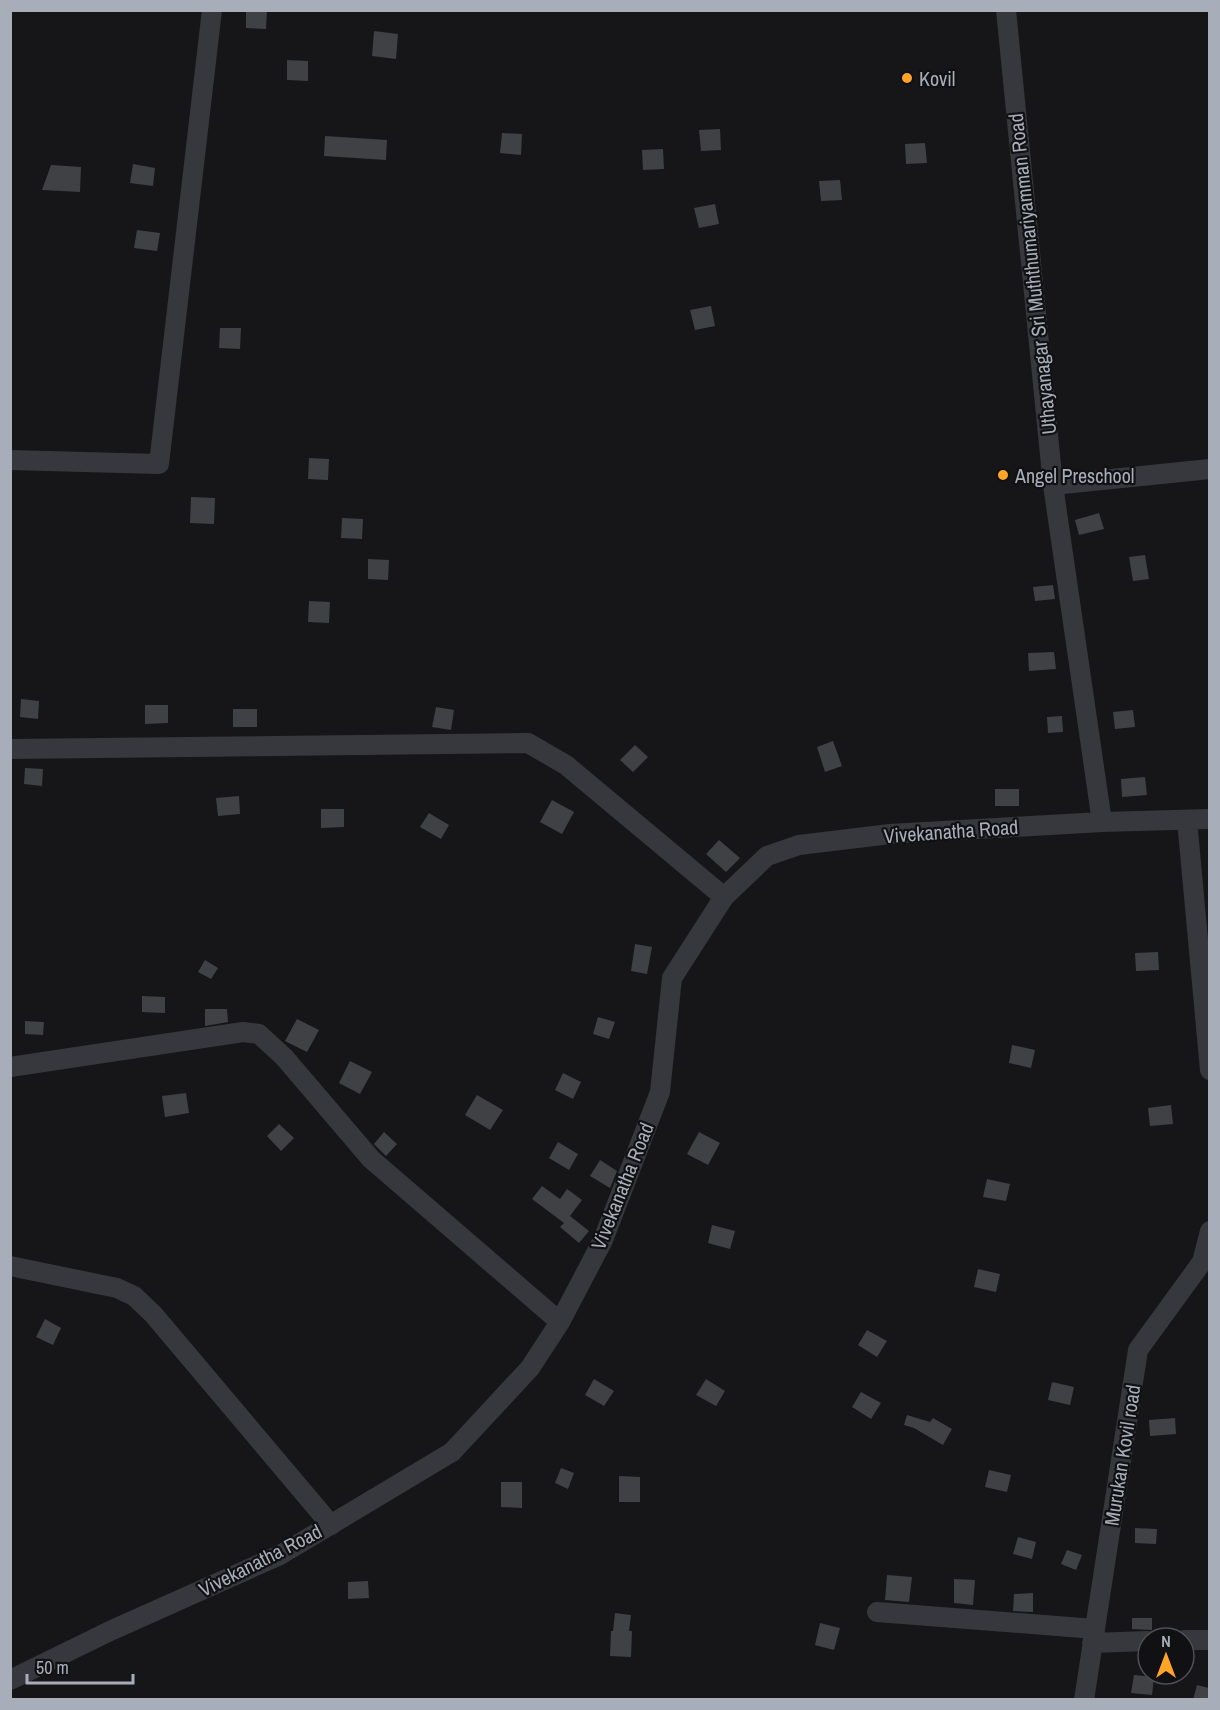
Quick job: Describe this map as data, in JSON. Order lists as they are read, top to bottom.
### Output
{
  "streets": {
    "street": ["Uthayanagar Sri Muththumariyamman Road", "Vivekanatha Road", "Murukan Kovil road"]
  },
  "crossings": [
    ["Uthayanagar Sri Muththumariyamman Road", "Vivekanatha Road"]
  ],
  "places": ["Kovil", "Angel Preschool"],
  "scale_bar": "50 m",
  "north": "top"
}
